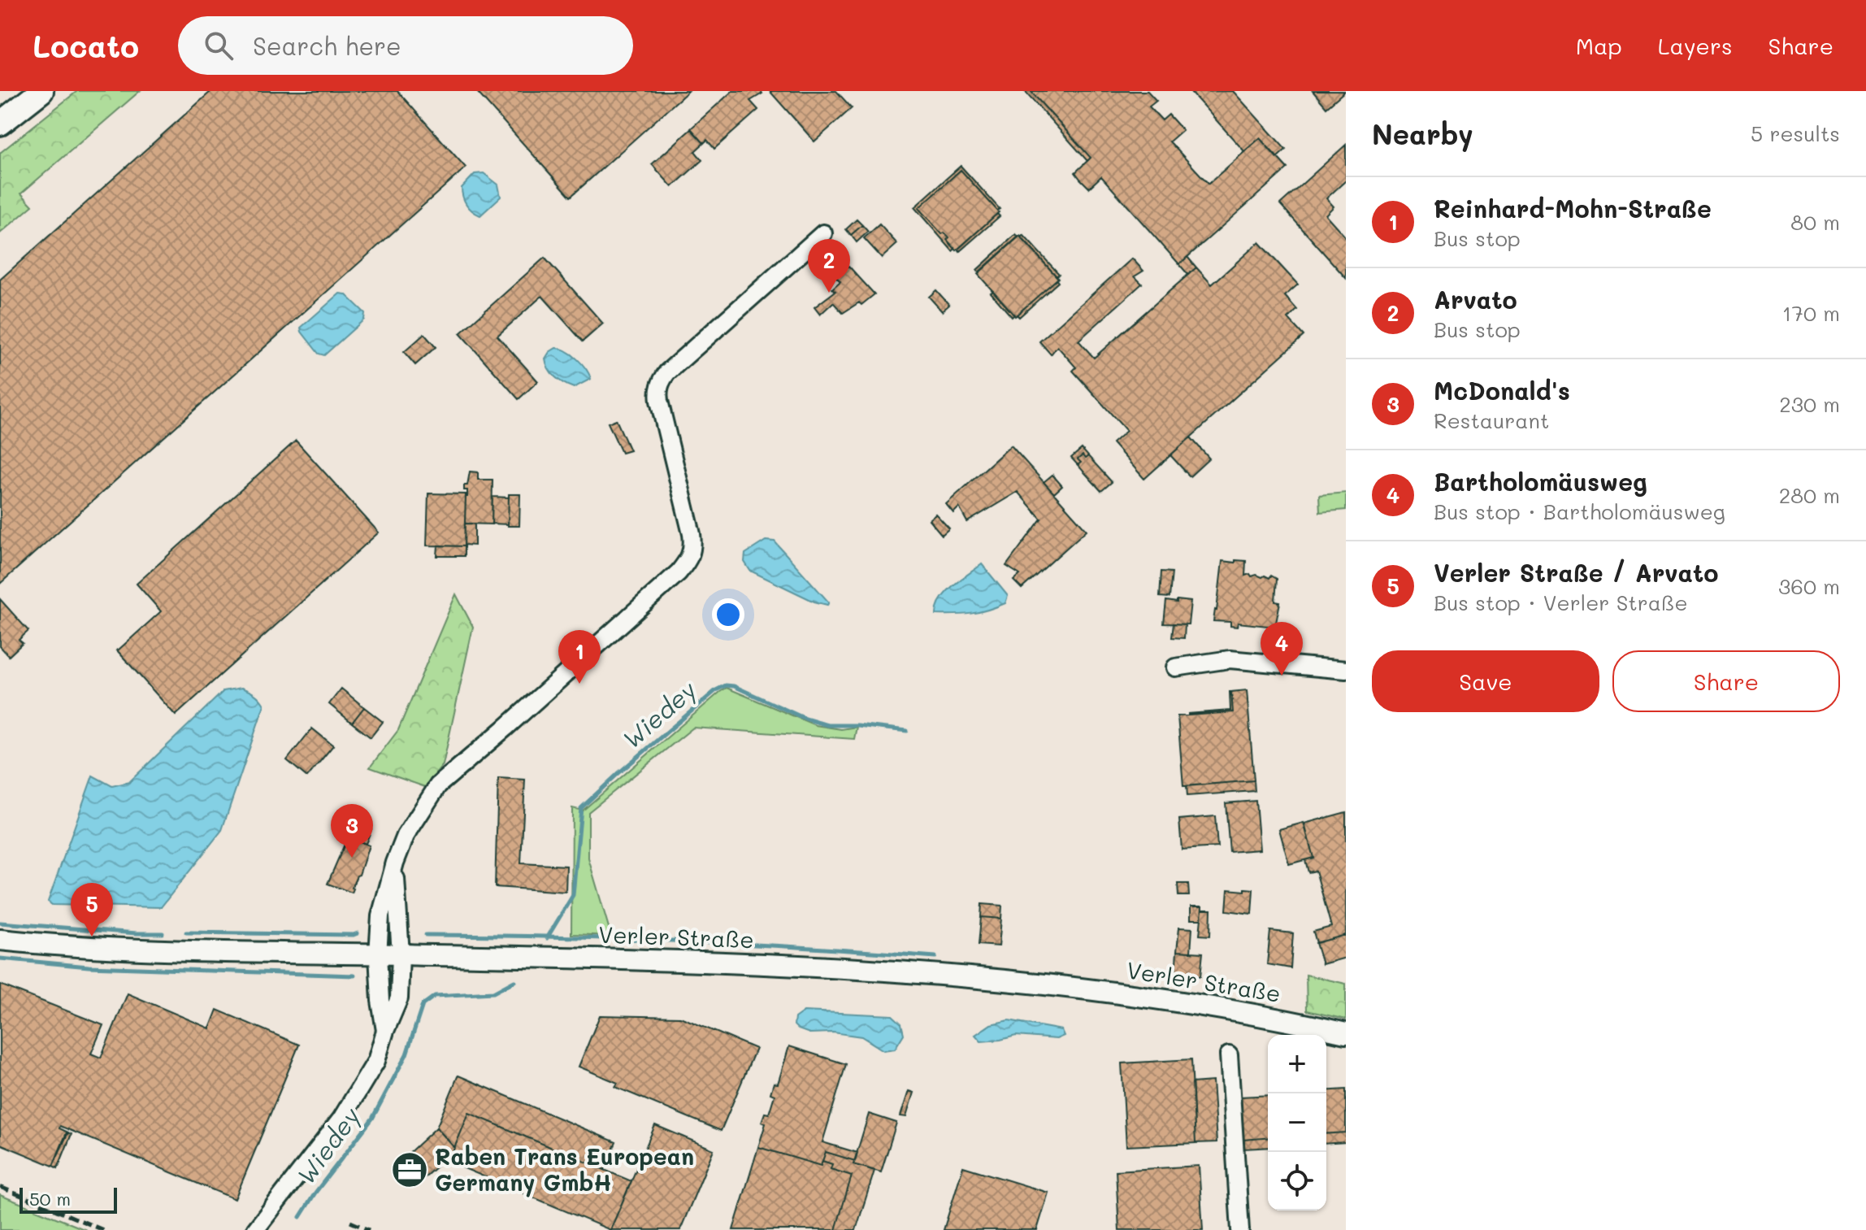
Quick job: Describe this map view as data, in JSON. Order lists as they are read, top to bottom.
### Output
{
  "streets": {
    "main road": ["Verler Straße"]
  },
  "water": ["Wiedey"],
  "places": {
    "office": ["Raben Trans European Germany GmbH"]
  },
  "scale_bar": "50 m",
  "page": {
    "header": "Locato",
    "search": "Search here",
    "nav": ["Map", "Layers", "Share"],
    "heading": ["Nearby", "5 results"],
    "list": [
      {
        "mark": "1",
        "name": "Reinhard-Mohn-Straße",
        "note": "Bus stop",
        "value": "80 m"
      },
      {
        "mark": "2",
        "name": "Arvato",
        "note": "Bus stop",
        "value": "170 m"
      },
      {
        "mark": "3",
        "name": "McDonald's",
        "note": "Restaurant",
        "value": "230 m"
      },
      {
        "mark": "4",
        "name": "Bartholomäusweg",
        "note": "Bus stop · Bartholomäusweg",
        "value": "280 m"
      },
      {
        "mark": "5",
        "name": "Verler Straße / Arvato",
        "note": "Bus stop · Verler Straße",
        "value": "360 m"
      }
    ],
    "pins": [
      "2",
      "4",
      "1",
      "3",
      "5"
    ],
    "buttons": ["Save", "Share"],
    "map_buttons": ["+", "−"],
    "scale": "50 m"
  }
}
